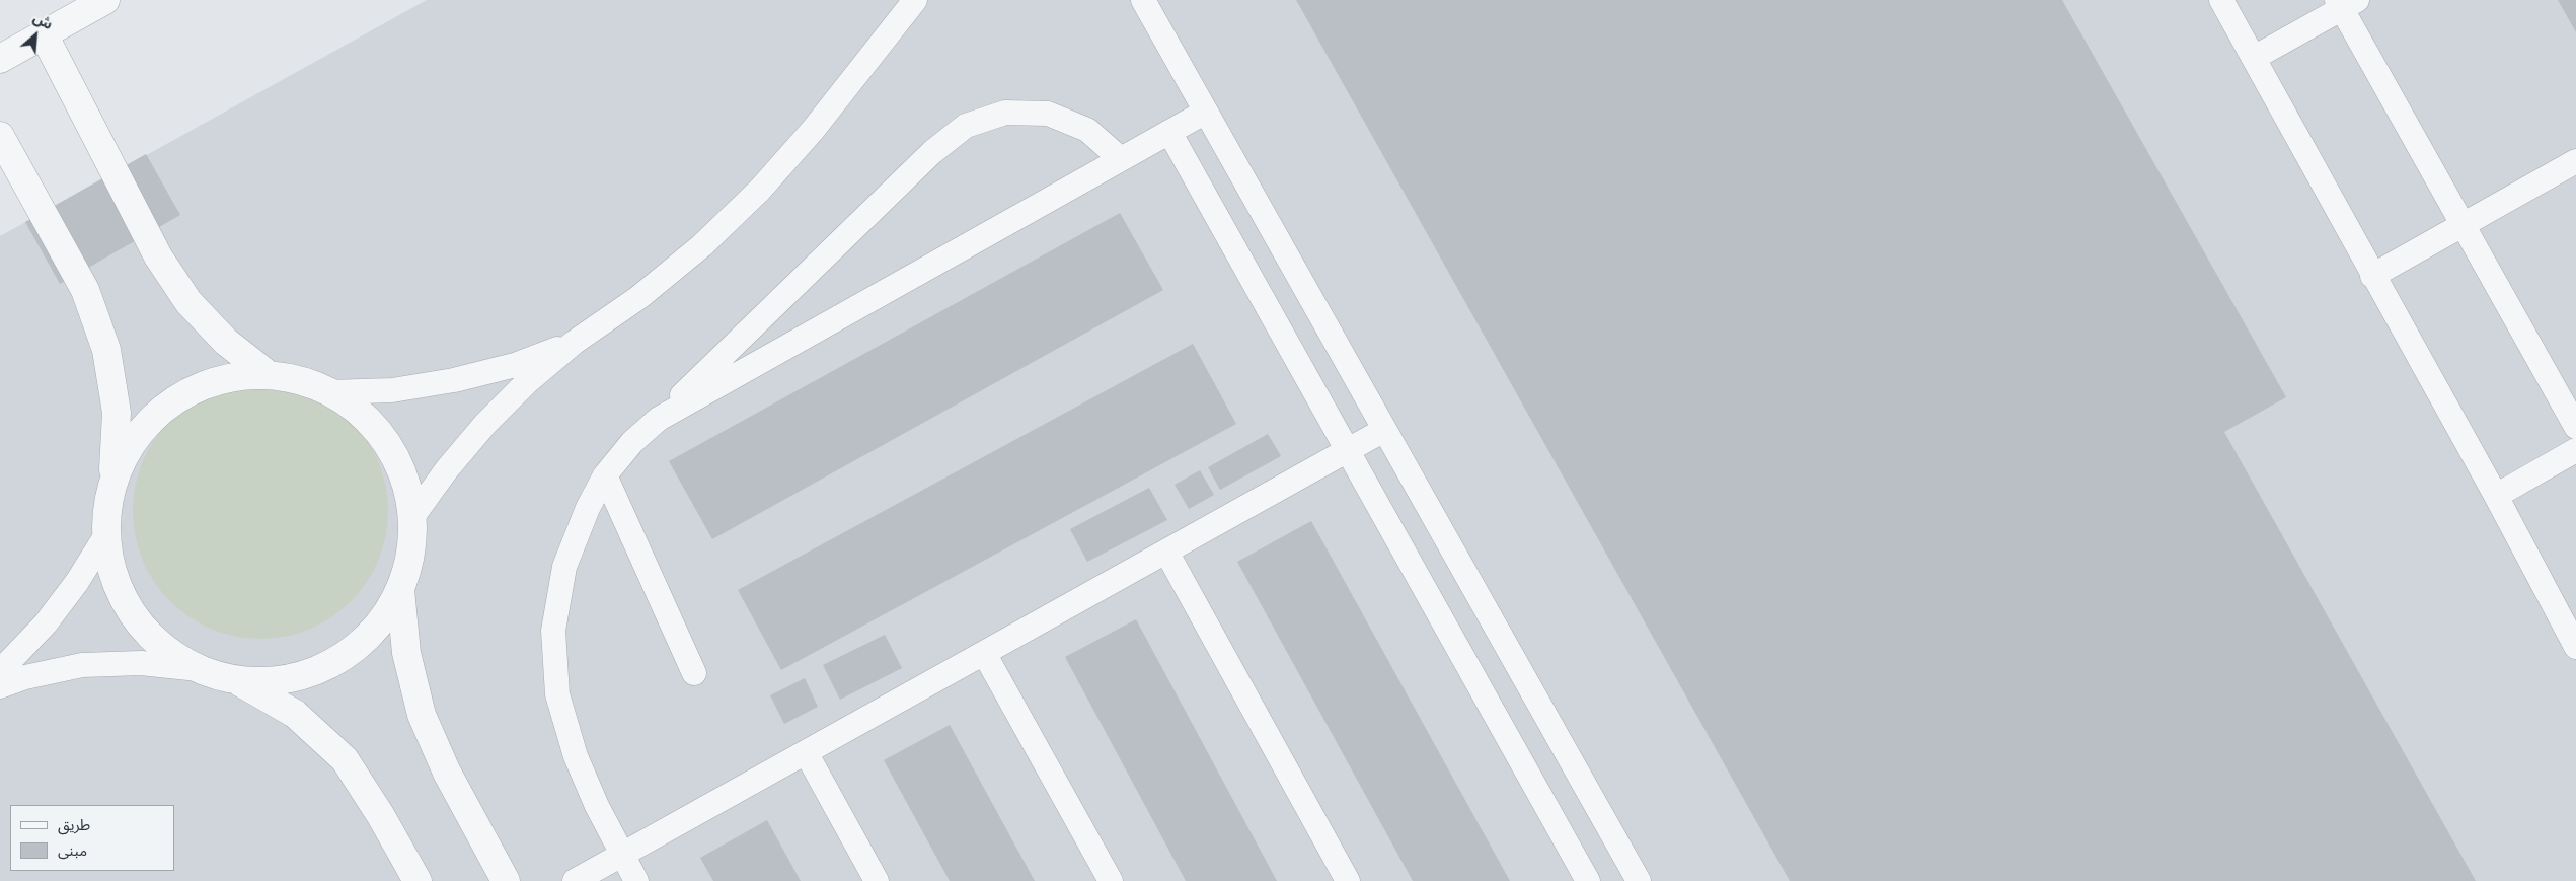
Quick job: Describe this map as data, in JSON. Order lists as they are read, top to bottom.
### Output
{
  "legend": ["طريق", "مبنى"],
  "north": "top right"
}
